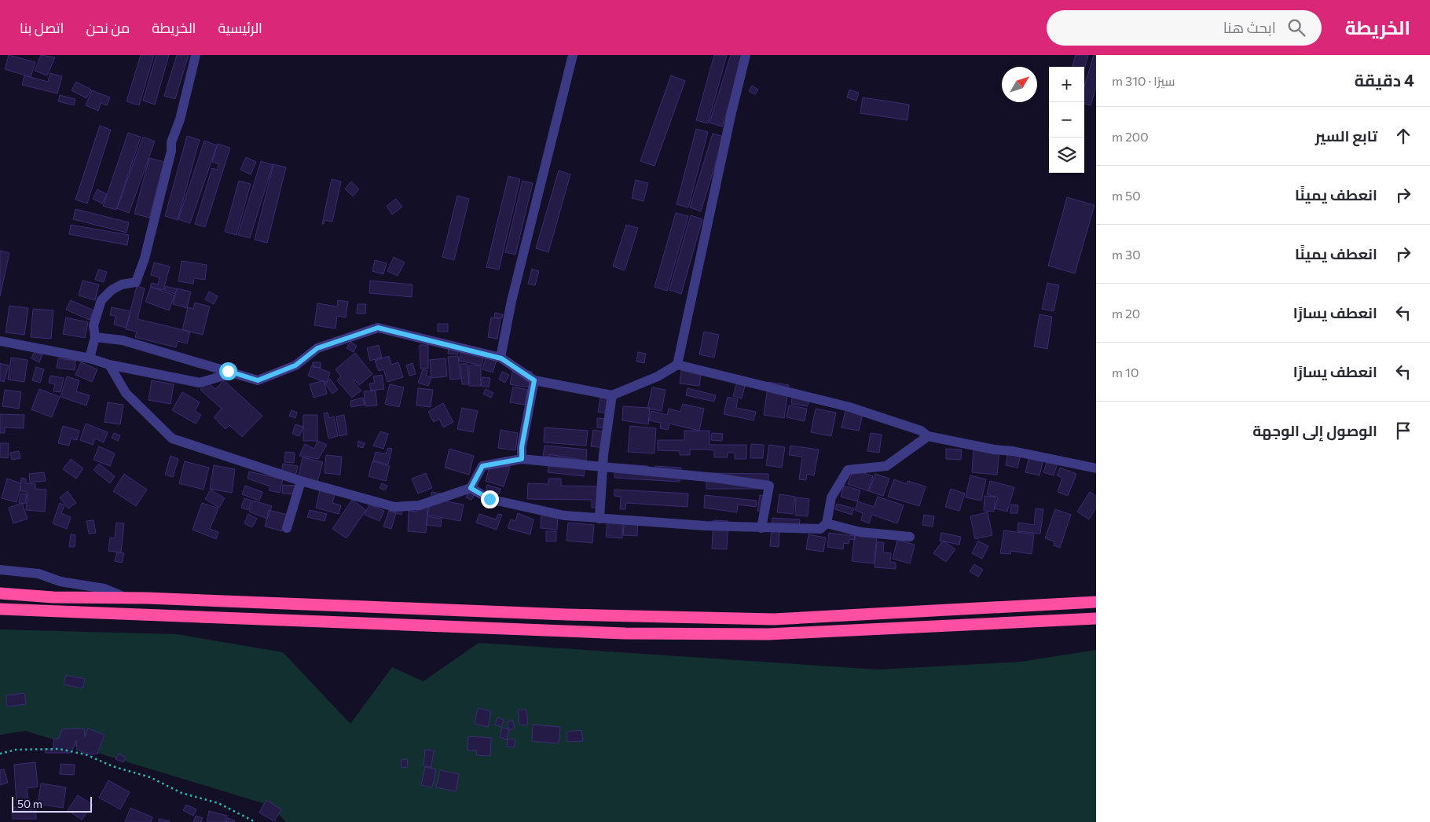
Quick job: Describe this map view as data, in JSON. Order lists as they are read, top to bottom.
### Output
{
  "scale_bar": "50 m",
  "north": "top right",
  "page": {
    "header": "الخريطة",
    "search": "ابحث هنا",
    "nav": [
      "الرئيسية",
      "الخريطة",
      "من نحن",
      "اتصل بنا"
    ],
    "heading": ["4 دقيقة", "سيرًا · 310 m"],
    "map_buttons": ["+", "−"],
    "list": [
      ["تابع السير", "200 m"],
      ["انعطف يمينًا", "50 m"],
      ["انعطف يمينًا", "30 m"],
      ["انعطف يسارًا", "20 m"],
      ["انعطف يسارًا", "10 m"],
      "الوصول إلى الوجهة"
    ],
    "scale": "50 m"
  }
}
